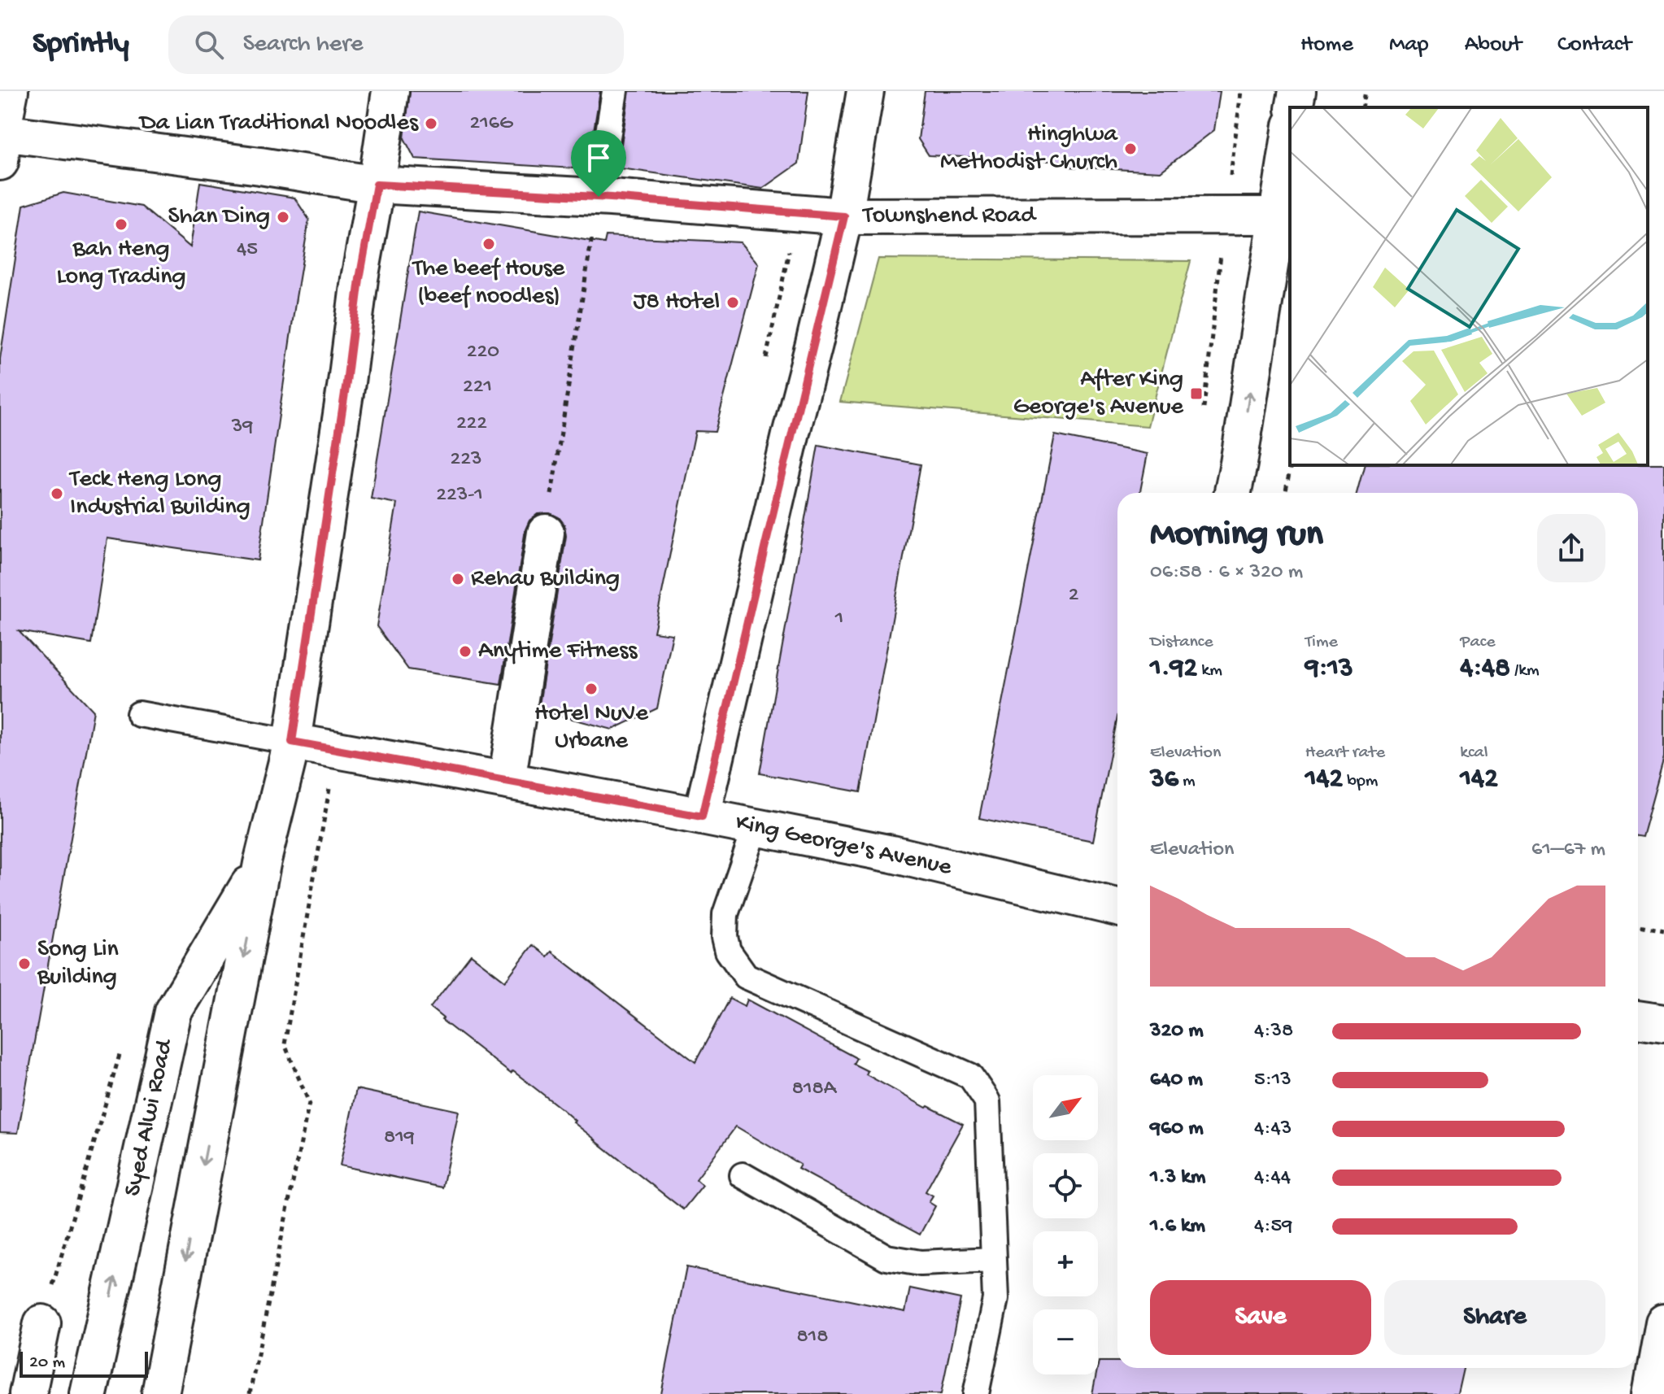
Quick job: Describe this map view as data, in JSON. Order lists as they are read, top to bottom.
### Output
{
  "streets": {
    "street": ["Townshend Road", "King George's Avenue", "Syed Alwi Road"]
  },
  "crossings": [
    ["Townshend Road", "Syed Alwi Road"],
    ["King George's Avenue", "Syed Alwi Road"]
  ],
  "places": {
    "other": [
      "Da Lian Traditional Noodles",
      "Hinghwa Methodist Church",
      "Shan Ding",
      "Bah Heng Long Trading",
      "The beef House (beef noodles)",
      "J8 Hotel",
      "Teck Heng Long Industrial Building",
      "Rehau Building",
      "Anytime Fitness",
      "Hotel NuVe Urbane",
      "Song Lin Building"
    ],
    "transit": ["After King George's Avenue"]
  },
  "house_numbers": [
    "216G",
    "45",
    "220",
    "221",
    "222",
    "39",
    "223",
    "223-1",
    "2",
    "1",
    "818A",
    "819",
    "818"
  ],
  "scale_bar": "20 m",
  "north": "top right",
  "page": {
    "header": "Sprintly",
    "search": "Search here",
    "nav": [
      "Home",
      "Map",
      "About",
      "Contact"
    ],
    "heading": ["Morning run", "06:58 · 6 × 320 m"],
    "stats": [
      ["Distance", "1.92 km"],
      ["Time", "9:13"],
      ["Pace", "4:48 /km"],
      ["Elevation", "36 m"],
      ["Heart rate", "142 bpm"],
      ["kcal", "142"]
    ],
    "chart": ["Elevation", "61–67 m"],
    "list": [
      {
        "name": "320 m",
        "note": "4:38"
      },
      {
        "name": "640 m",
        "note": "5:13"
      },
      {
        "name": "960 m",
        "note": "4:43"
      },
      {
        "name": "1.3 km",
        "note": "4:44"
      },
      {
        "name": "1.6 km",
        "note": "4:59"
      }
    ],
    "map_buttons": ["+", "−"],
    "buttons": ["Save", "Share"],
    "scale": "20 m"
  }
}
